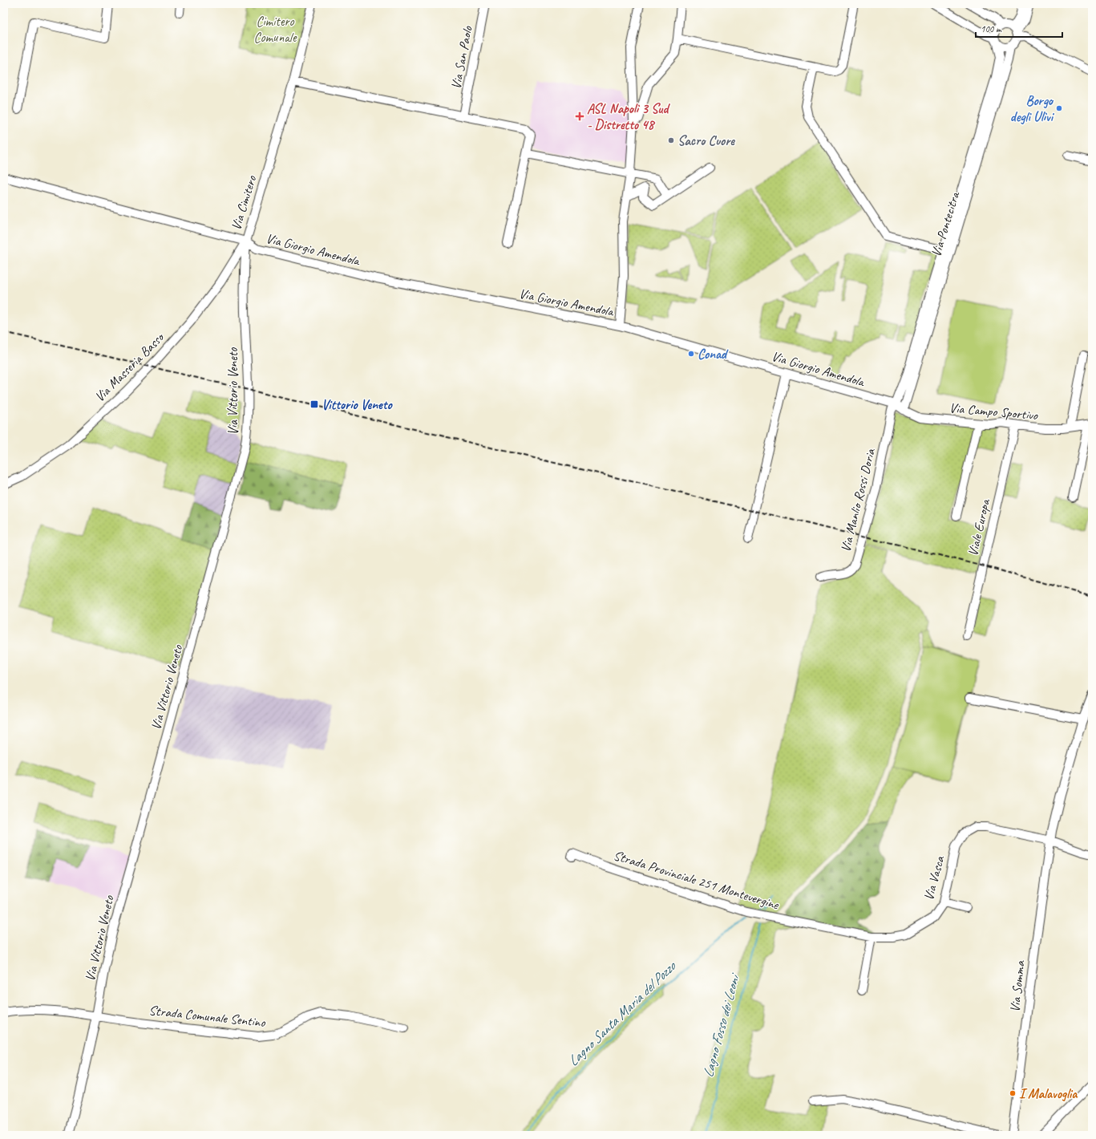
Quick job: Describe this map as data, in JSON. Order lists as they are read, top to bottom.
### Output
{
  "streets": {
    "street": [
      "Via San Paolo",
      "Via Cimitero",
      "Via Pontecitra",
      "Via Giorgio Amendola",
      "Via Masseria Basso",
      "Via Vittorio Veneto",
      "Via Campo Sportivo",
      "Via Manlio Rossi Doria",
      "Viale Europa",
      "Via Vasca",
      "Strada Provinciale 251 Montevergine",
      "Via Somma",
      "Strada Comunale Sentino"
    ]
  },
  "crossings": [
    ["Via Cimitero", "Via Giorgio Amendola"],
    ["Via Cimitero", "Via Masseria Basso"],
    ["Via Cimitero", "Via Vittorio Veneto"],
    ["Via Pontecitra", "Via Giorgio Amendola"],
    ["Via Pontecitra", "Via Campo Sportivo"],
    ["Via Pontecitra", "Via Manlio Rossi Doria"],
    ["Via Giorgio Amendola", "Via Masseria Basso"],
    ["Via Giorgio Amendola", "Via Vittorio Veneto"],
    ["Via Giorgio Amendola", "Via Campo Sportivo"],
    ["Via Giorgio Amendola", "Via Manlio Rossi Doria"],
    ["Via Masseria Basso", "Via Vittorio Veneto"],
    ["Via Vittorio Veneto", "Strada Comunale Sentino"],
    ["Via Campo Sportivo", "Via Manlio Rossi Doria"],
    ["Via Campo Sportivo", "Viale Europa"],
    ["Via Vasca", "Strada Provinciale 251 Montevergine"],
    ["Via Vasca", "Via Somma"]
  ],
  "water": ["Lagno Santa Maria del Pozzo", "Lagno Fosso dei Leoni"],
  "parks": ["Cimitero Comunale"],
  "places": {
    "other": [
      "Borgo degli Ulivi",
      "Sacro Cuore",
      "Conad",
      "I Malavoglia"
    ],
    "health": ["ASL Napoli 3 Sud - Distretto 48"],
    "transit": ["Vittorio Veneto"]
  },
  "scale_bar": "100 m"
}
